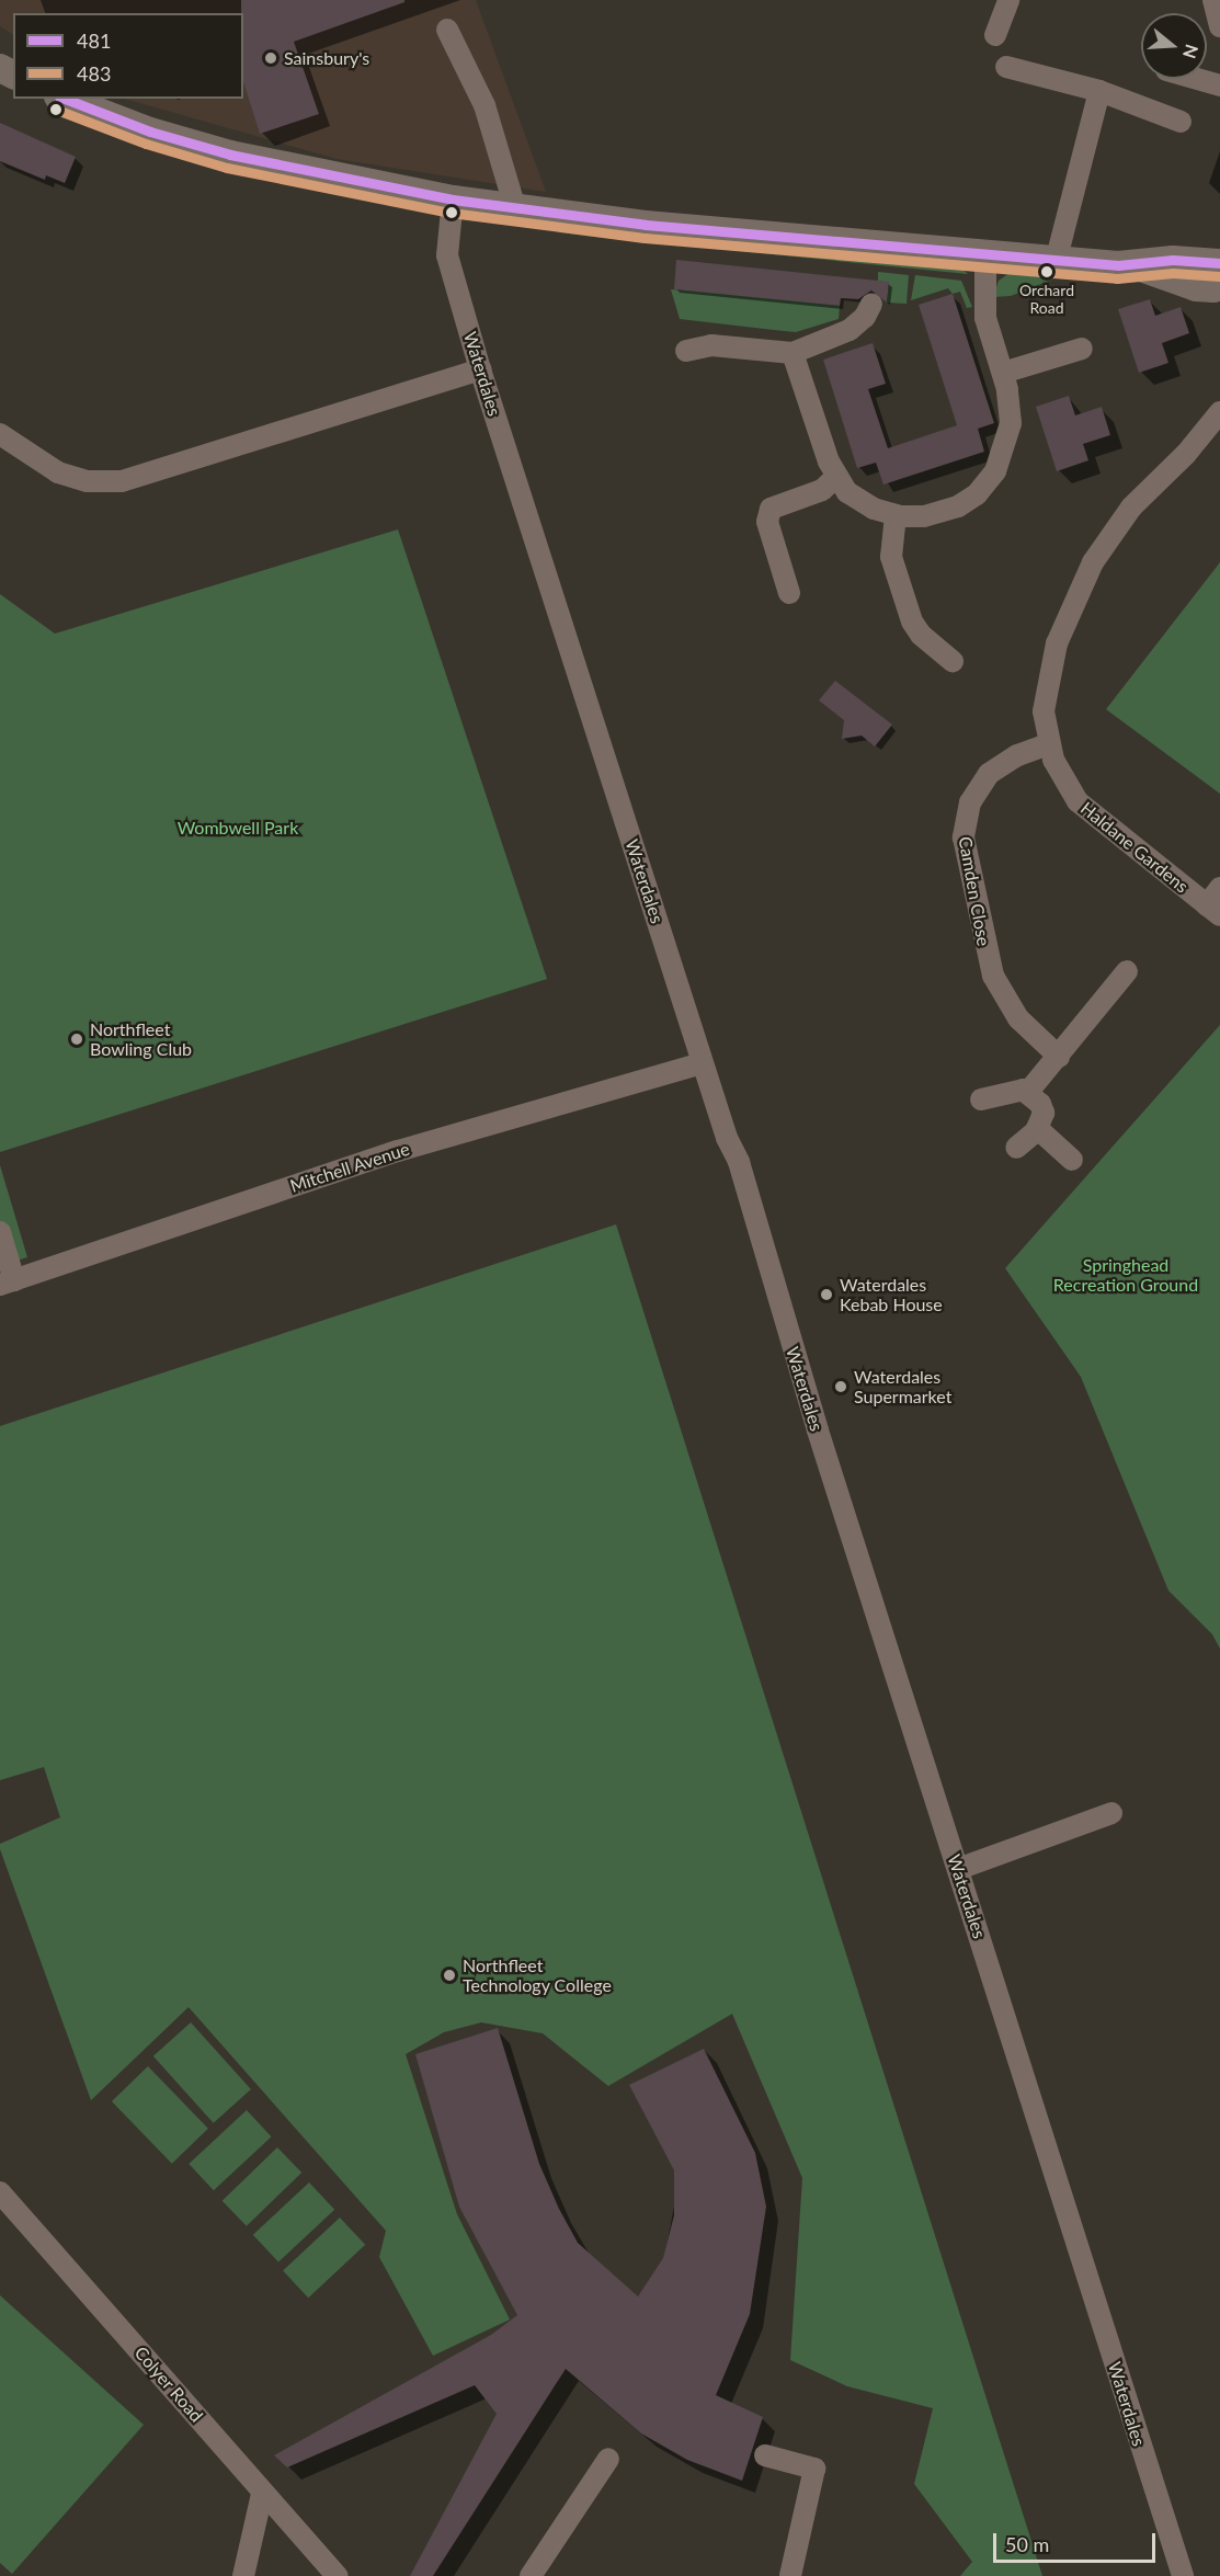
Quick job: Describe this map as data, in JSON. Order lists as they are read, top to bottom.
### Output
{
  "streets": {
    "street": [
      "Waterdales",
      "Haldane Gardens",
      "Camden Close",
      "Mitchell Avenue",
      "Colyer Road"
    ]
  },
  "crossings": [
    ["Waterdales", "Mitchell Avenue"],
    ["Haldane Gardens", "Camden Close"]
  ],
  "parks": ["Wombwell Park", "Springhead Recreation Ground"],
  "places": [
    "Sainsbury's",
    "Orchard Road",
    "Northfleet Bowling Club",
    "Waterdales Kebab House",
    "Waterdales Supermarket",
    "Northfleet Technology College"
  ],
  "lines": ["transit line 481", "transit line 483"],
  "legend": ["481", "483"],
  "scale_bar": "50 m",
  "north": "right"
}
